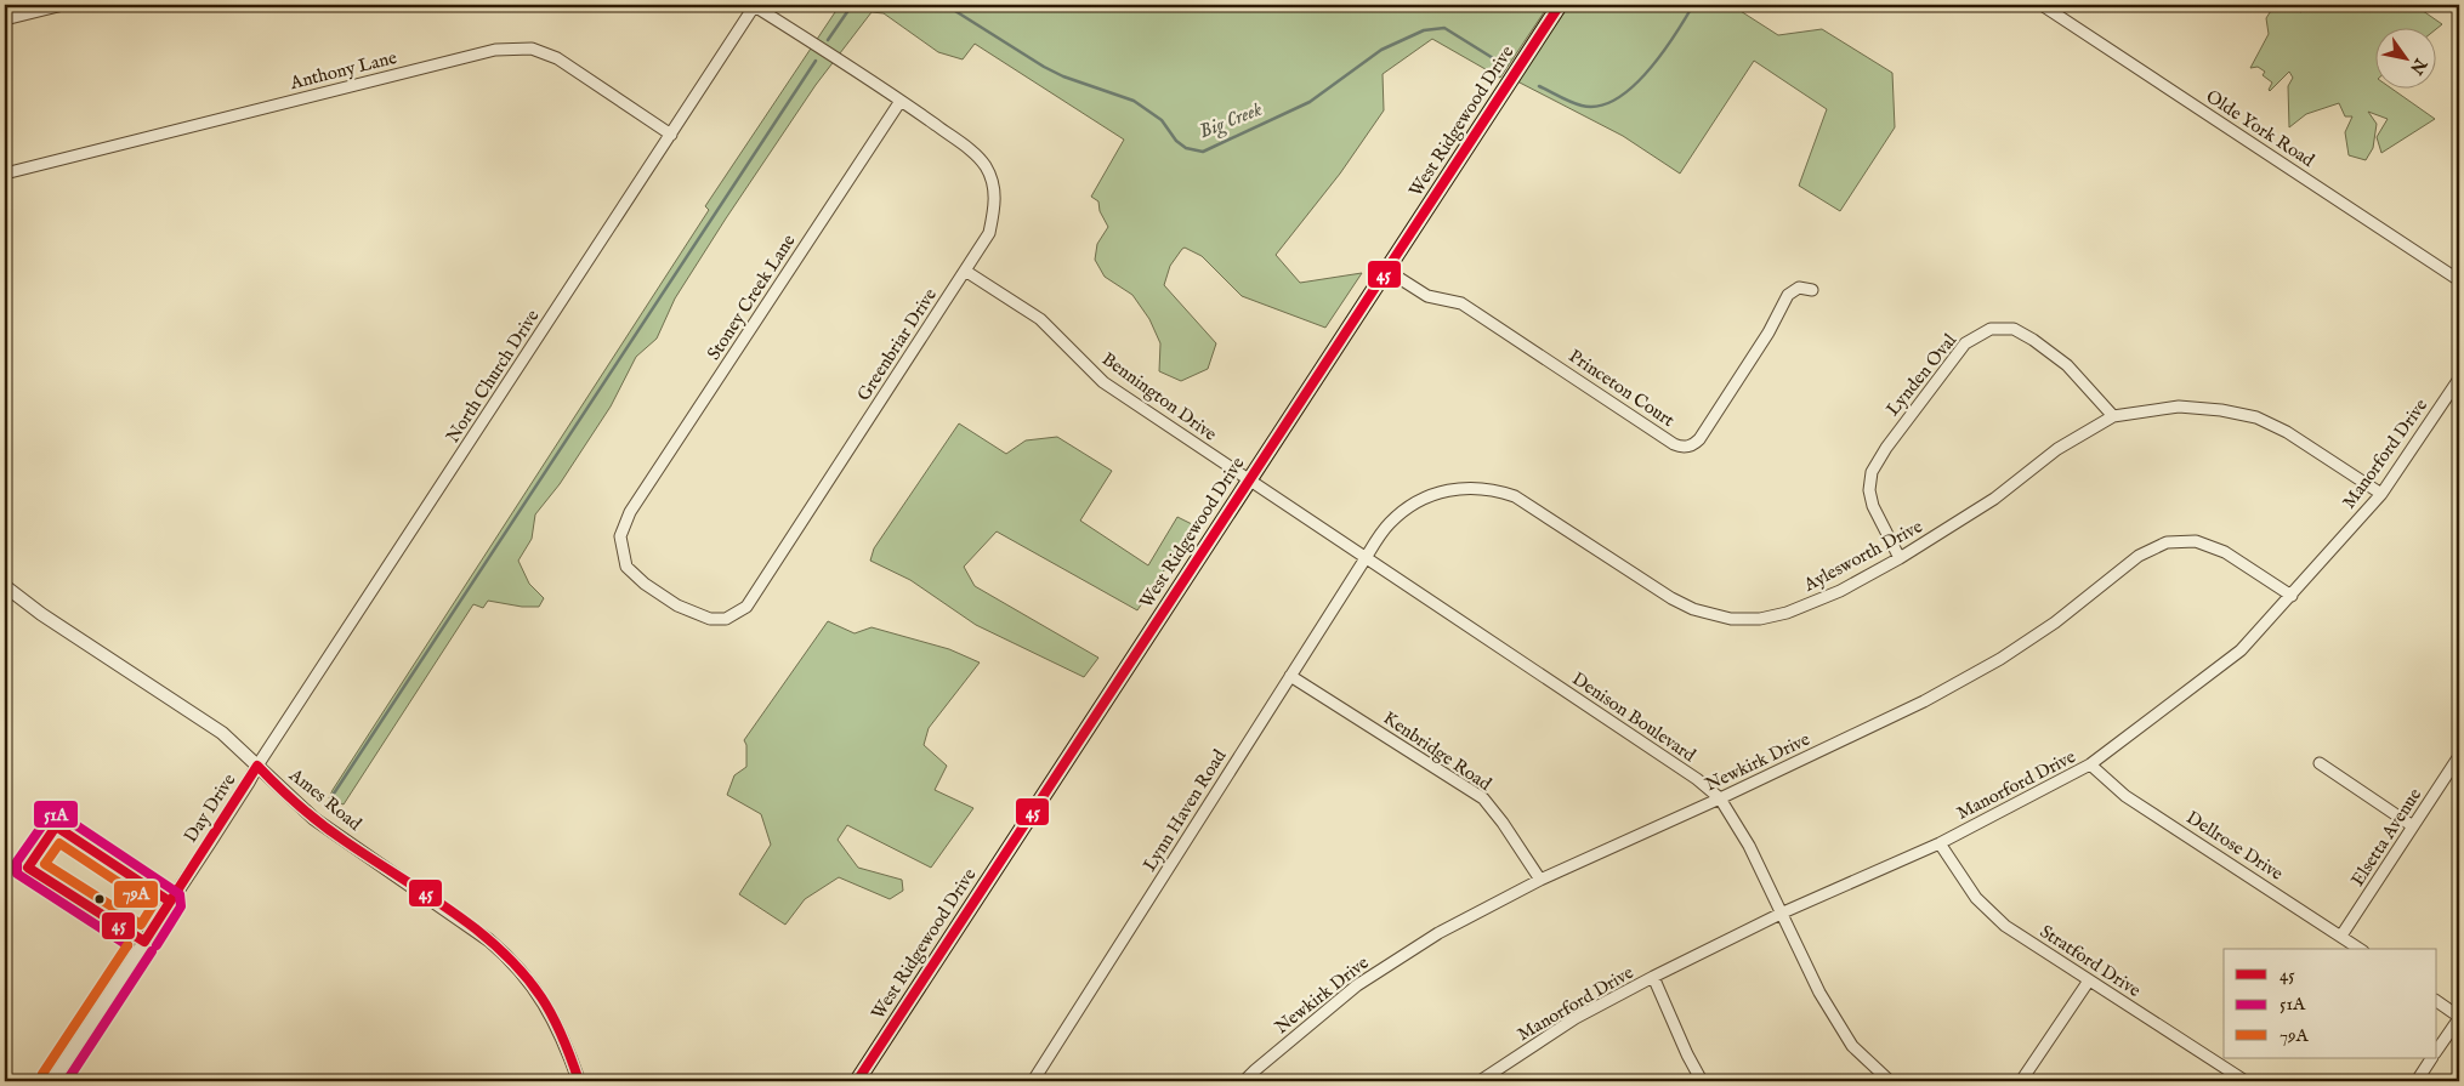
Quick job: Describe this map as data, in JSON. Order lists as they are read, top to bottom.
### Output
{
  "streets": {
    "main road": ["West Ridgewood Drive"],
    "street": [
      "Anthony Lane",
      "Olde York Road",
      "Stoney Creek Lane",
      "Greenbriar Drive",
      "Lynden Oval",
      "North Church Drive",
      "Princeton Court",
      "Bennington Drive",
      "Manorford Drive",
      "Aylesworth Drive",
      "Denison Boulevard",
      "Kenbridge Road",
      "Newkirk Drive",
      "Ames Road",
      "Day Drive",
      "Lynn Haven Road",
      "Elsetta Avenue",
      "Dellrose Drive",
      "Stratford Drive"
    ]
  },
  "crossings": [
    ["Anthony Lane", "North Church Drive"],
    ["West Ridgewood Drive", "Princeton Court"],
    ["West Ridgewood Drive", "Bennington Drive"],
    ["West Ridgewood Drive", "Denison Boulevard"],
    ["Stoney Creek Lane", "Greenbriar Drive"],
    ["Greenbriar Drive", "North Church Drive"],
    ["Greenbriar Drive", "Bennington Drive"],
    ["Lynden Oval", "Aylesworth Drive"],
    ["North Church Drive", "Ames Road"],
    ["North Church Drive", "Day Drive"],
    ["Bennington Drive", "Denison Boulevard"],
    ["Manorford Drive", "Aylesworth Drive"],
    ["Manorford Drive", "Denison Boulevard"],
    ["Manorford Drive", "Newkirk Drive"],
    ["Manorford Drive", "Dellrose Drive"],
    ["Manorford Drive", "Stratford Drive"],
    ["Aylesworth Drive", "Denison Boulevard"],
    ["Aylesworth Drive", "Lynn Haven Road"],
    ["Denison Boulevard", "Newkirk Drive"],
    ["Denison Boulevard", "Lynn Haven Road"],
    ["Kenbridge Road", "Newkirk Drive"],
    ["Kenbridge Road", "Lynn Haven Road"],
    ["Ames Road", "Day Drive"],
    ["Elsetta Avenue", "Dellrose Drive"]
  ],
  "water": ["Big Creek"],
  "lines": ["transit line 45", "transit line 51A", "transit line 79A"],
  "legend": ["45", "51A", "79A"],
  "north": "bottom right"
}
